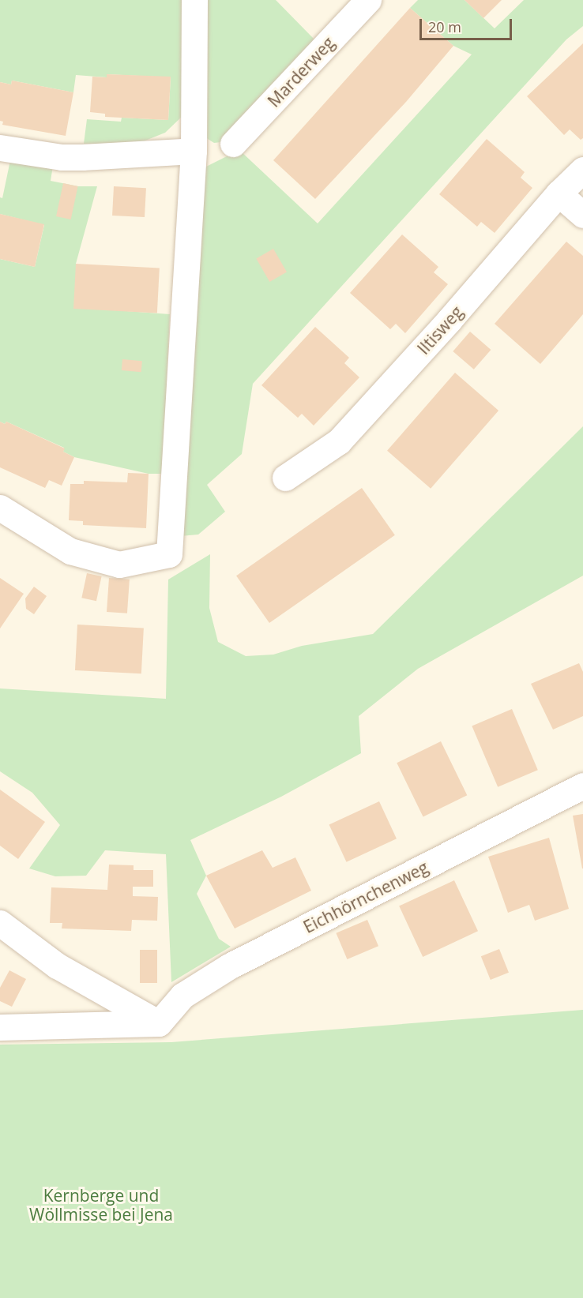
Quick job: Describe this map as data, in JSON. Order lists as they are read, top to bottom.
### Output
{
  "streets": {
    "street": ["Marderweg", "Iltisweg", "Eichhörnchenweg"]
  },
  "parks": ["Kernberge und Wöllmisse bei Jena"],
  "scale_bar": "20 m"
}
